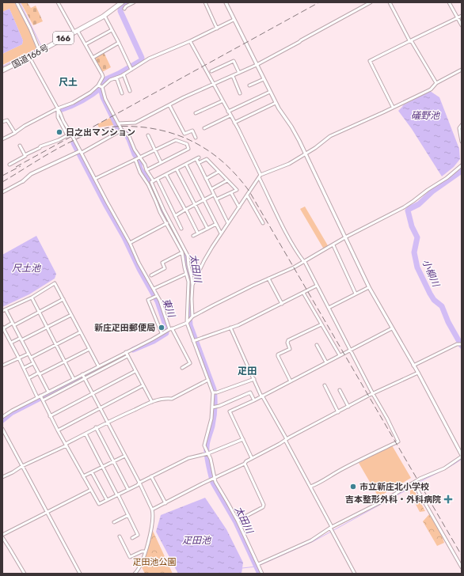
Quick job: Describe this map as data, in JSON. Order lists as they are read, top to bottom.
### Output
{
  "streets": {
    "highway": ["166", "国道166号"]
  },
  "districts": ["尺土", "疋田"],
  "water": [
    "礒野池",
    "尺土池",
    "太田川",
    "小柳川",
    "東川",
    "疋田池"
  ],
  "parks": ["疋田池公園"],
  "places": {
    "other": ["日之出マンション", "新庄疋田郵便局", "市立新庄北小学校"],
    "health": ["吉本整形外科・外科病院"]
  }
}
